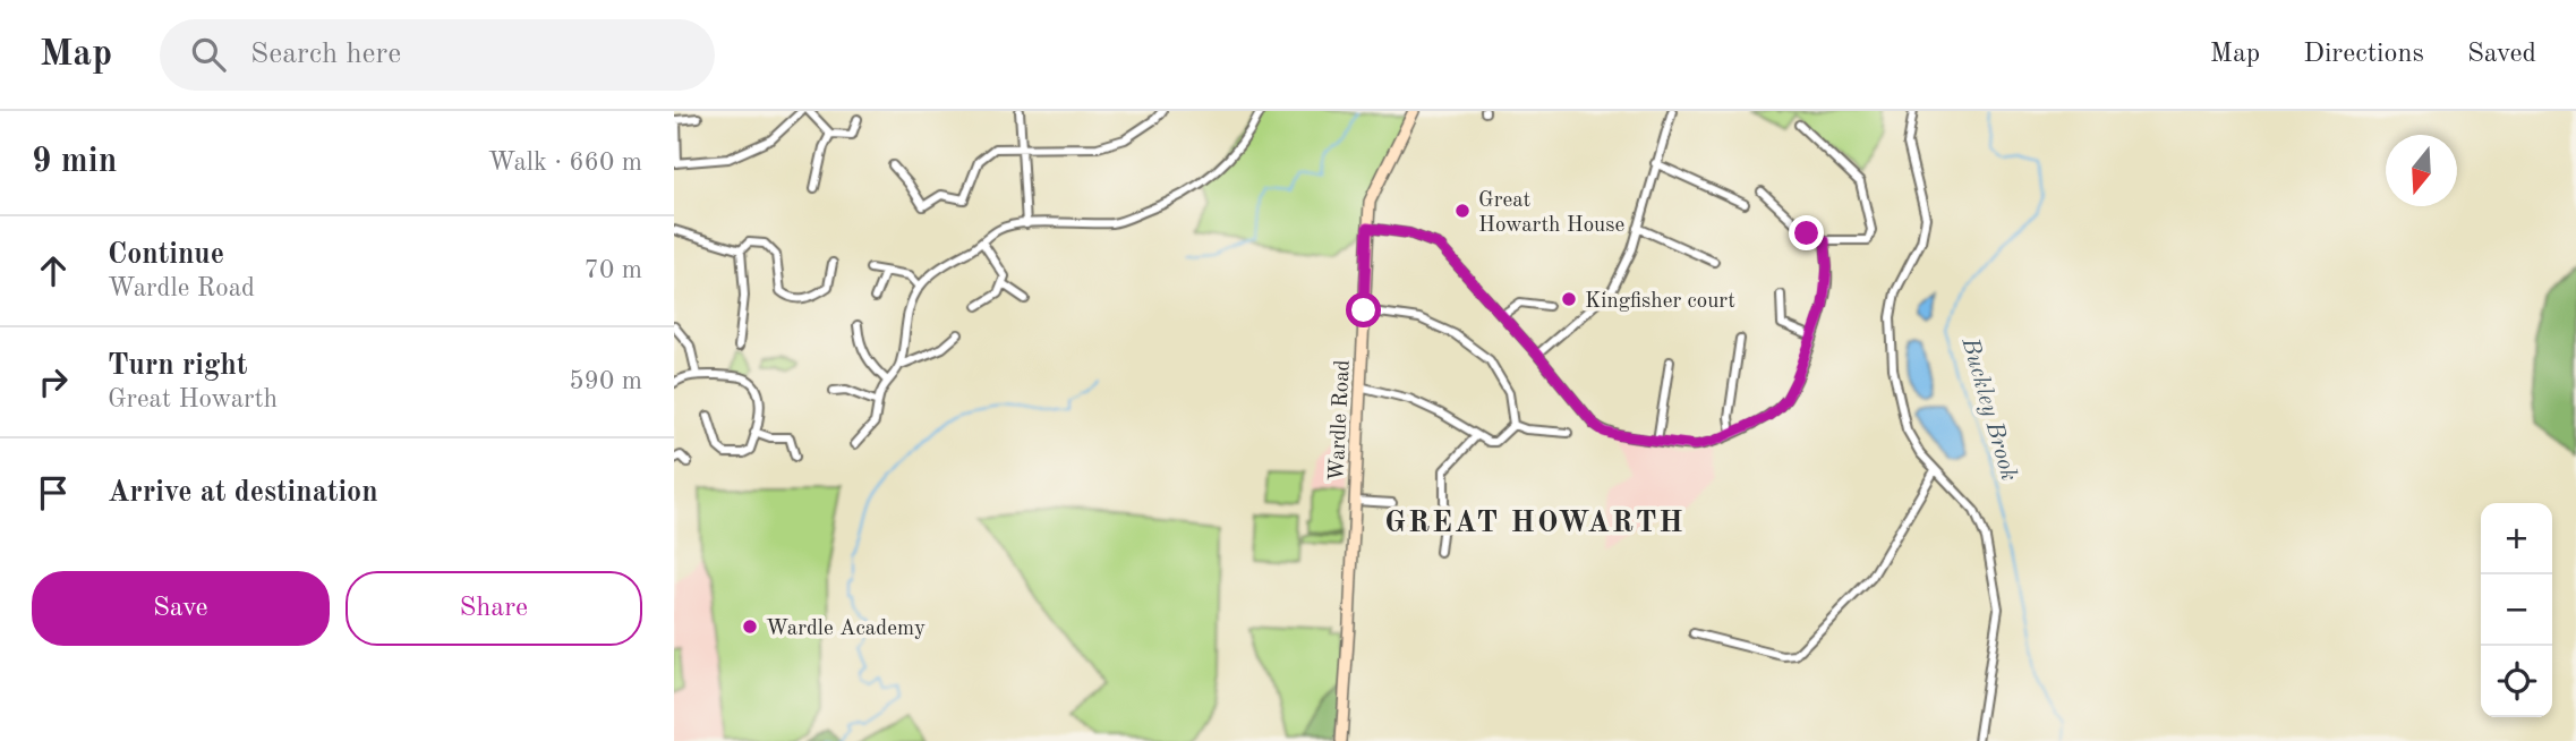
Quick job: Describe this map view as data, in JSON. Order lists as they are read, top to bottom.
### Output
{
  "streets": {
    "street": ["Wardle Road"]
  },
  "districts": ["GREAT HOWARTH"],
  "water": ["Buckley Brook"],
  "places": ["Great Howarth House", "Kingfisher court", "Wardle Academy"],
  "north": "bottom",
  "page": {
    "header": "Map",
    "search": "Search here",
    "nav": ["Map", "Directions", "Saved"],
    "heading": ["9 min", "Walk · 660 m"],
    "list": [
      ["Continue", "Wardle Road", "70 m"],
      ["Turn right", "Great Howarth", "590 m"],
      "Arrive at destination"
    ],
    "map_buttons": ["+", "−"],
    "buttons": ["Save", "Share"]
  }
}
